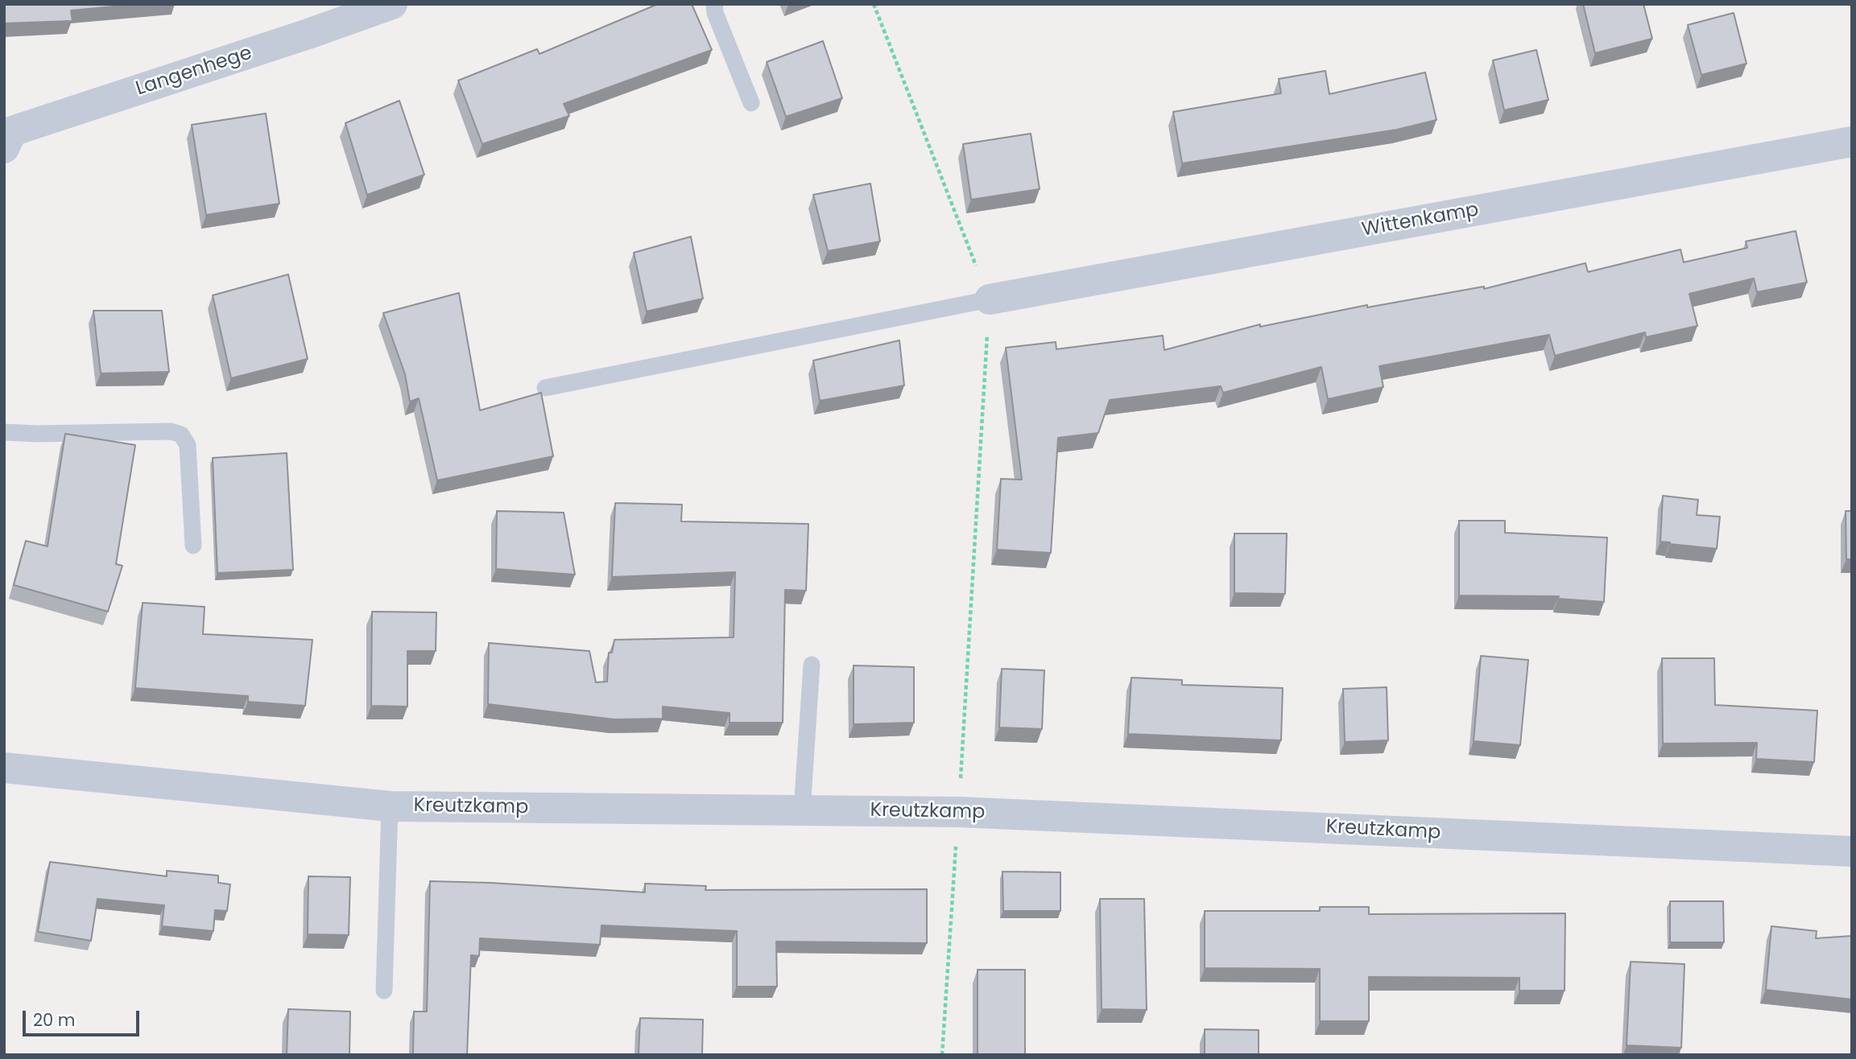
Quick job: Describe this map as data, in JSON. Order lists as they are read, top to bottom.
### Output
{
  "streets": {
    "street": ["Langenhege", "Wittenkamp", "Kreutzkamp"]
  },
  "scale_bar": "20 m"
}
